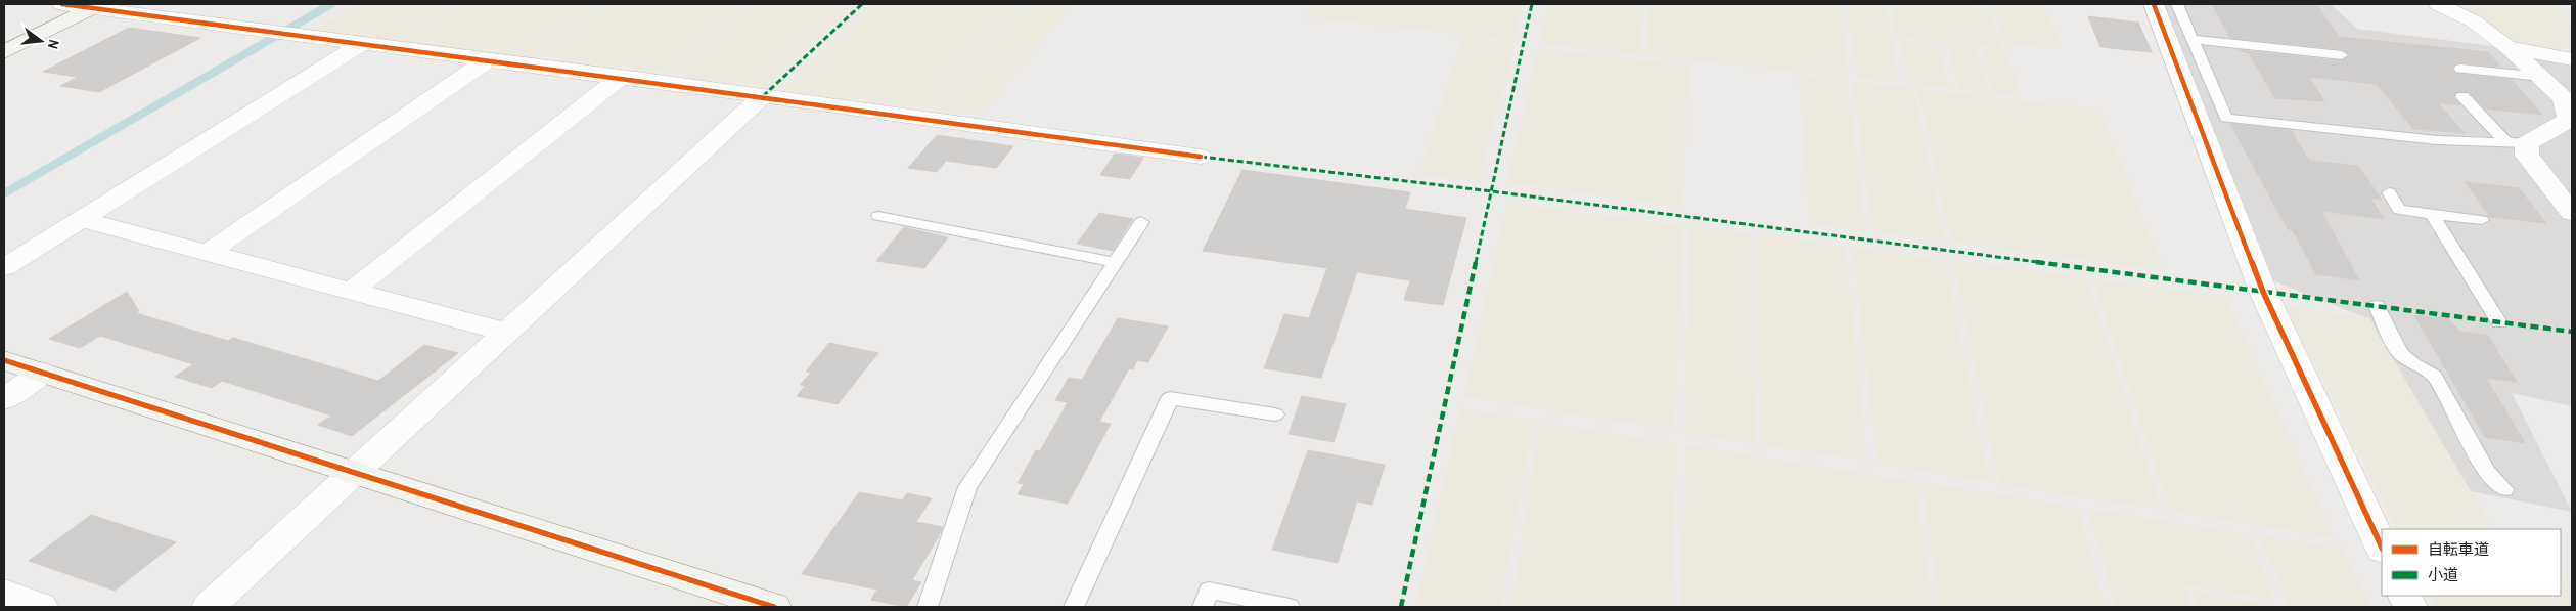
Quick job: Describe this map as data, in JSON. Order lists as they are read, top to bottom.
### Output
{
  "legend": ["自転車道", "小道"],
  "north": "right"
}
